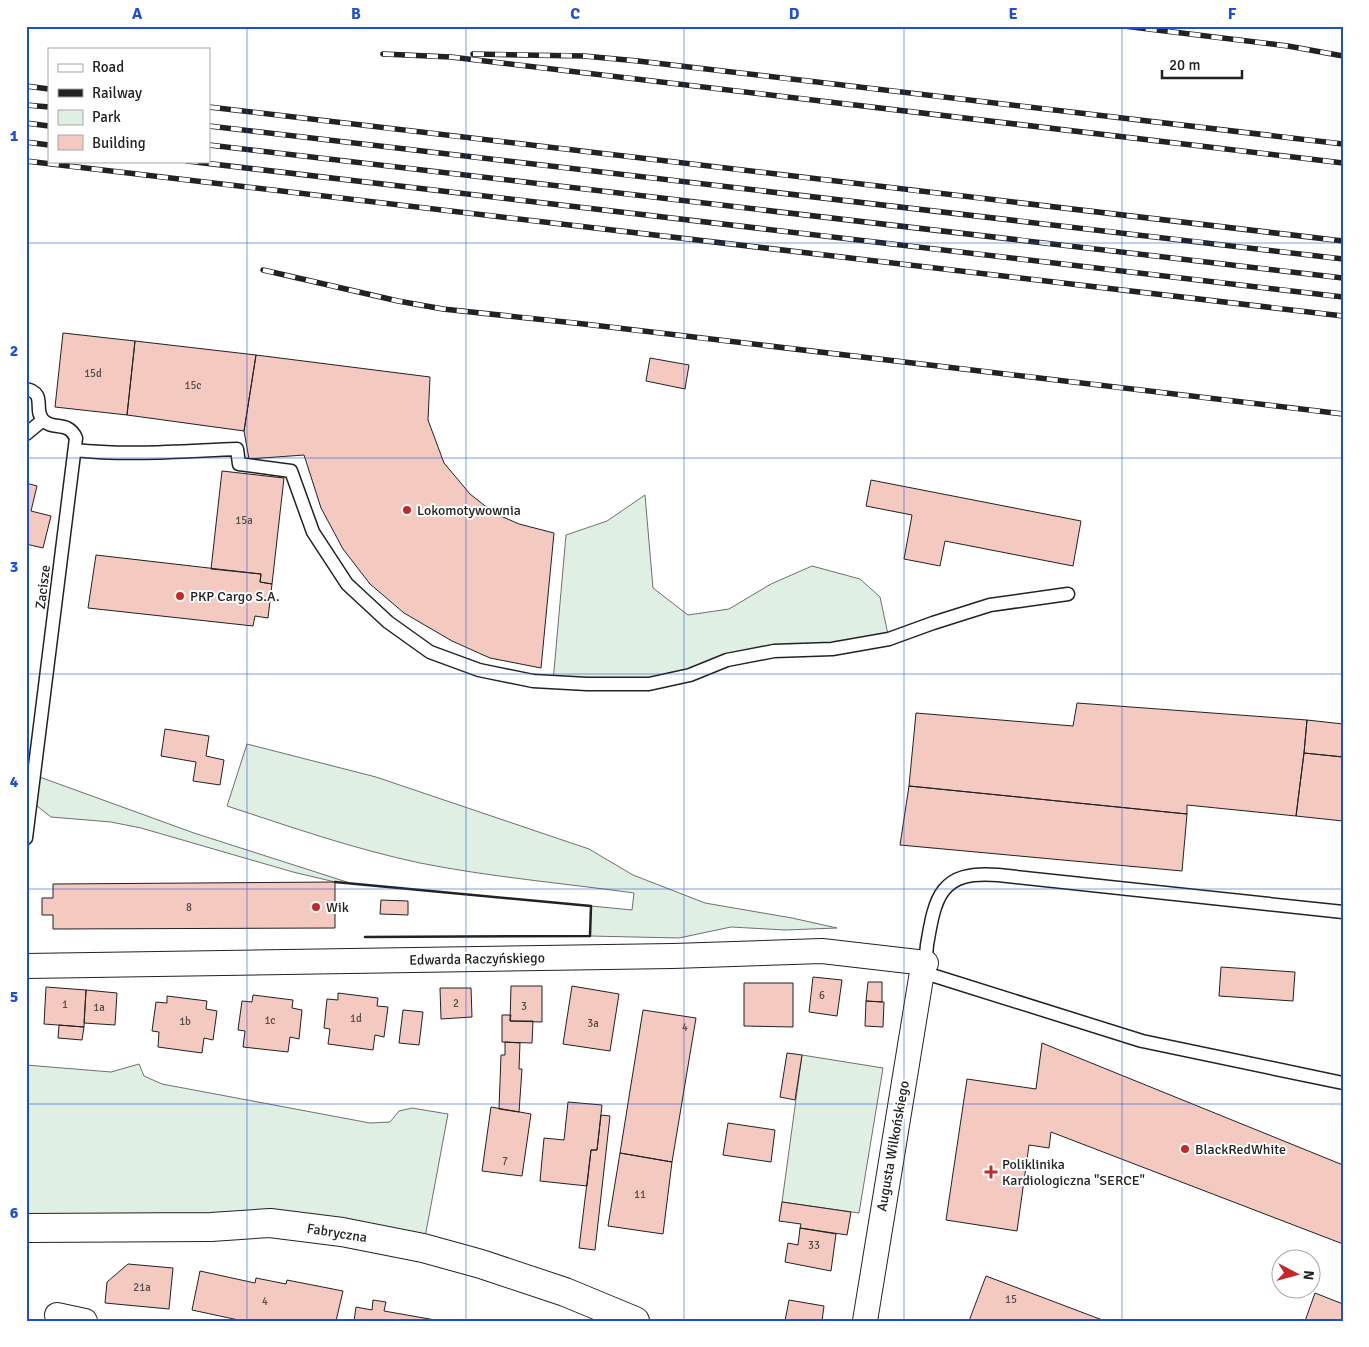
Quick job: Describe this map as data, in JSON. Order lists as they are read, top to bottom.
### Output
{
  "streets": {
    "street": ["Edwarda Raczyńskiego", "Augusta Wilkońskiego", "Fabryczna"],
    "lane": ["Zacisze"]
  },
  "crossings": [
    ["Edwarda Raczyńskiego", "Augusta Wilkońskiego"]
  ],
  "places": {
    "other": [
      "Lokomotywownia",
      "PKP Cargo S.A.",
      "Wik",
      "BlackRedWhite"
    ],
    "health": ["Poliklinika Kardiologiczna \"SERCE\""]
  },
  "house_numbers": [
    "15d",
    "15c",
    "15a",
    "8",
    "6",
    "2",
    "1",
    "3",
    "1a",
    "1d",
    "1c",
    "1b",
    "3a",
    "4",
    "7",
    "11",
    "33",
    "21a",
    "15",
    "4"
  ],
  "legend": [
    "Road",
    "Railway",
    "Park",
    "Building"
  ],
  "scale_bar": "20 m",
  "north": "right",
  "grid": {
    "columns": [
      "A",
      "B",
      "C",
      "D",
      "E",
      "F"
    ],
    "rows": [
      "1",
      "2",
      "3",
      "4",
      "5",
      "6"
    ]
  }
}
